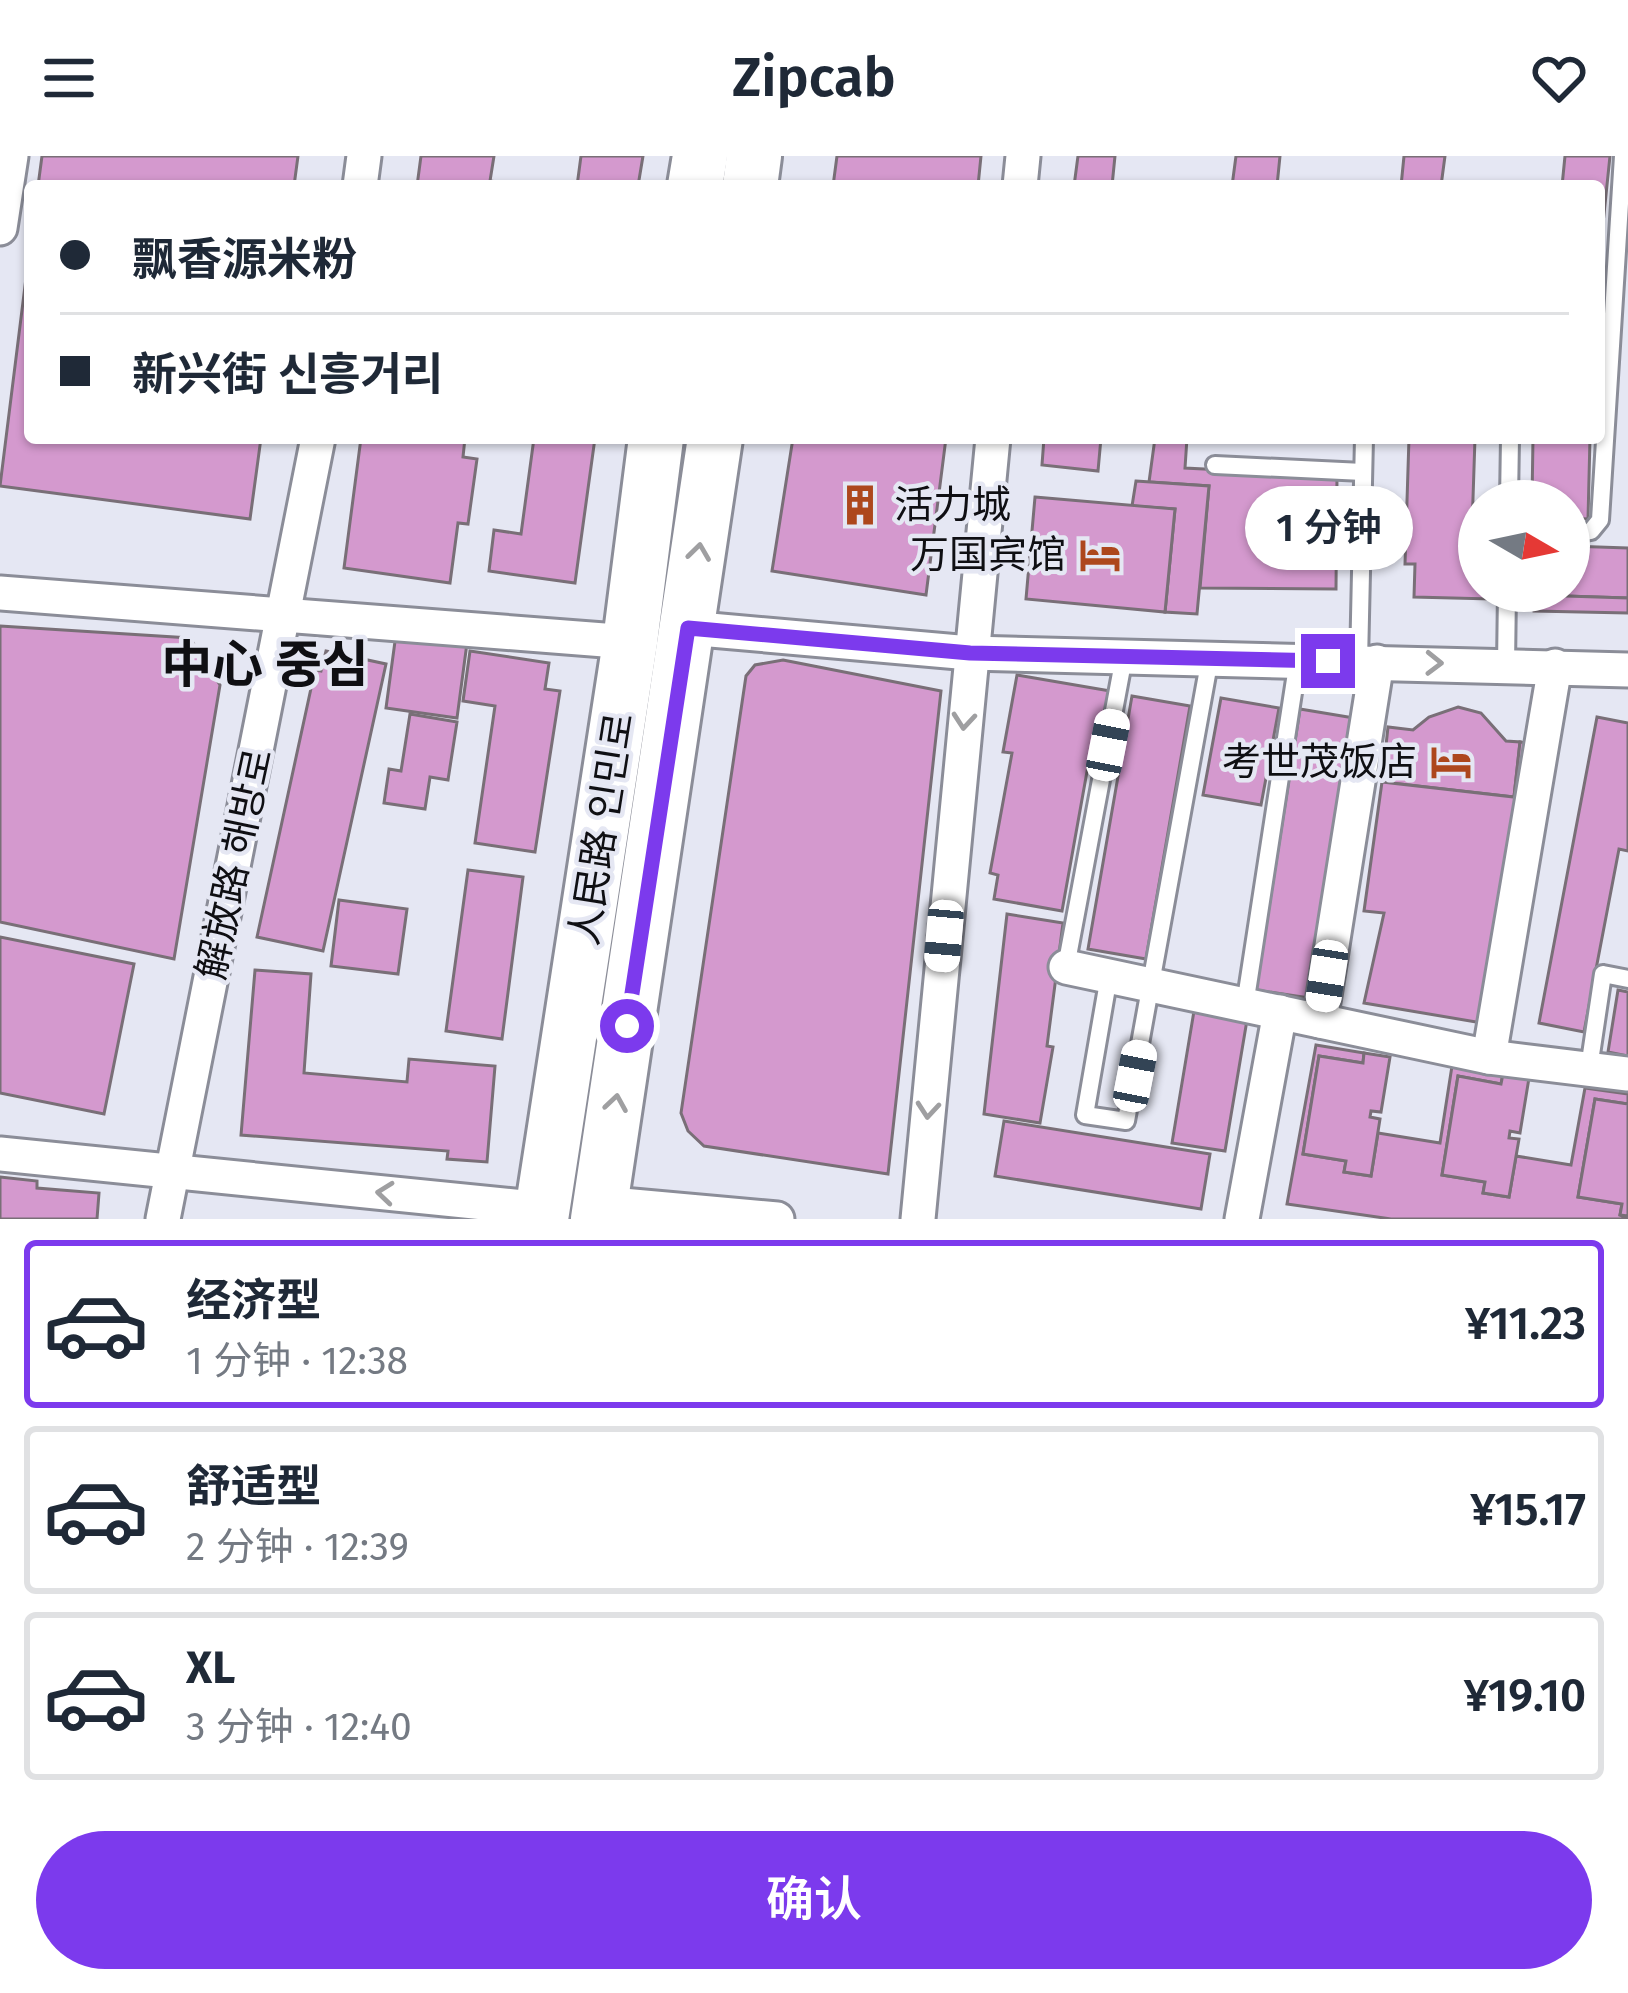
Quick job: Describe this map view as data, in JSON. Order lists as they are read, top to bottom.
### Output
{
  "streets": {
    "main road": ["人民路 인민로"],
    "street": ["解放路 해방로"]
  },
  "districts": ["中心 중심"],
  "places": {
    "building": ["活力城"],
    "hotel": ["万国宾馆", "考世茂饭店"]
  },
  "north": "right",
  "page": {
    "header": "Zipcab",
    "banner": ["飘香源米粉", "新兴街 신흥거리"],
    "bubble": "1 分钟",
    "list": [
      {
        "name": "经济型",
        "note": "1 分钟 · 12:38",
        "value": "¥11.23"
      },
      {
        "name": "舒适型",
        "note": "2 分钟 · 12:39",
        "value": "¥15.17"
      },
      {
        "name": "XL",
        "note": "3 分钟 · 12:40",
        "value": "¥19.10"
      }
    ],
    "buttons": "确认"
  }
}
